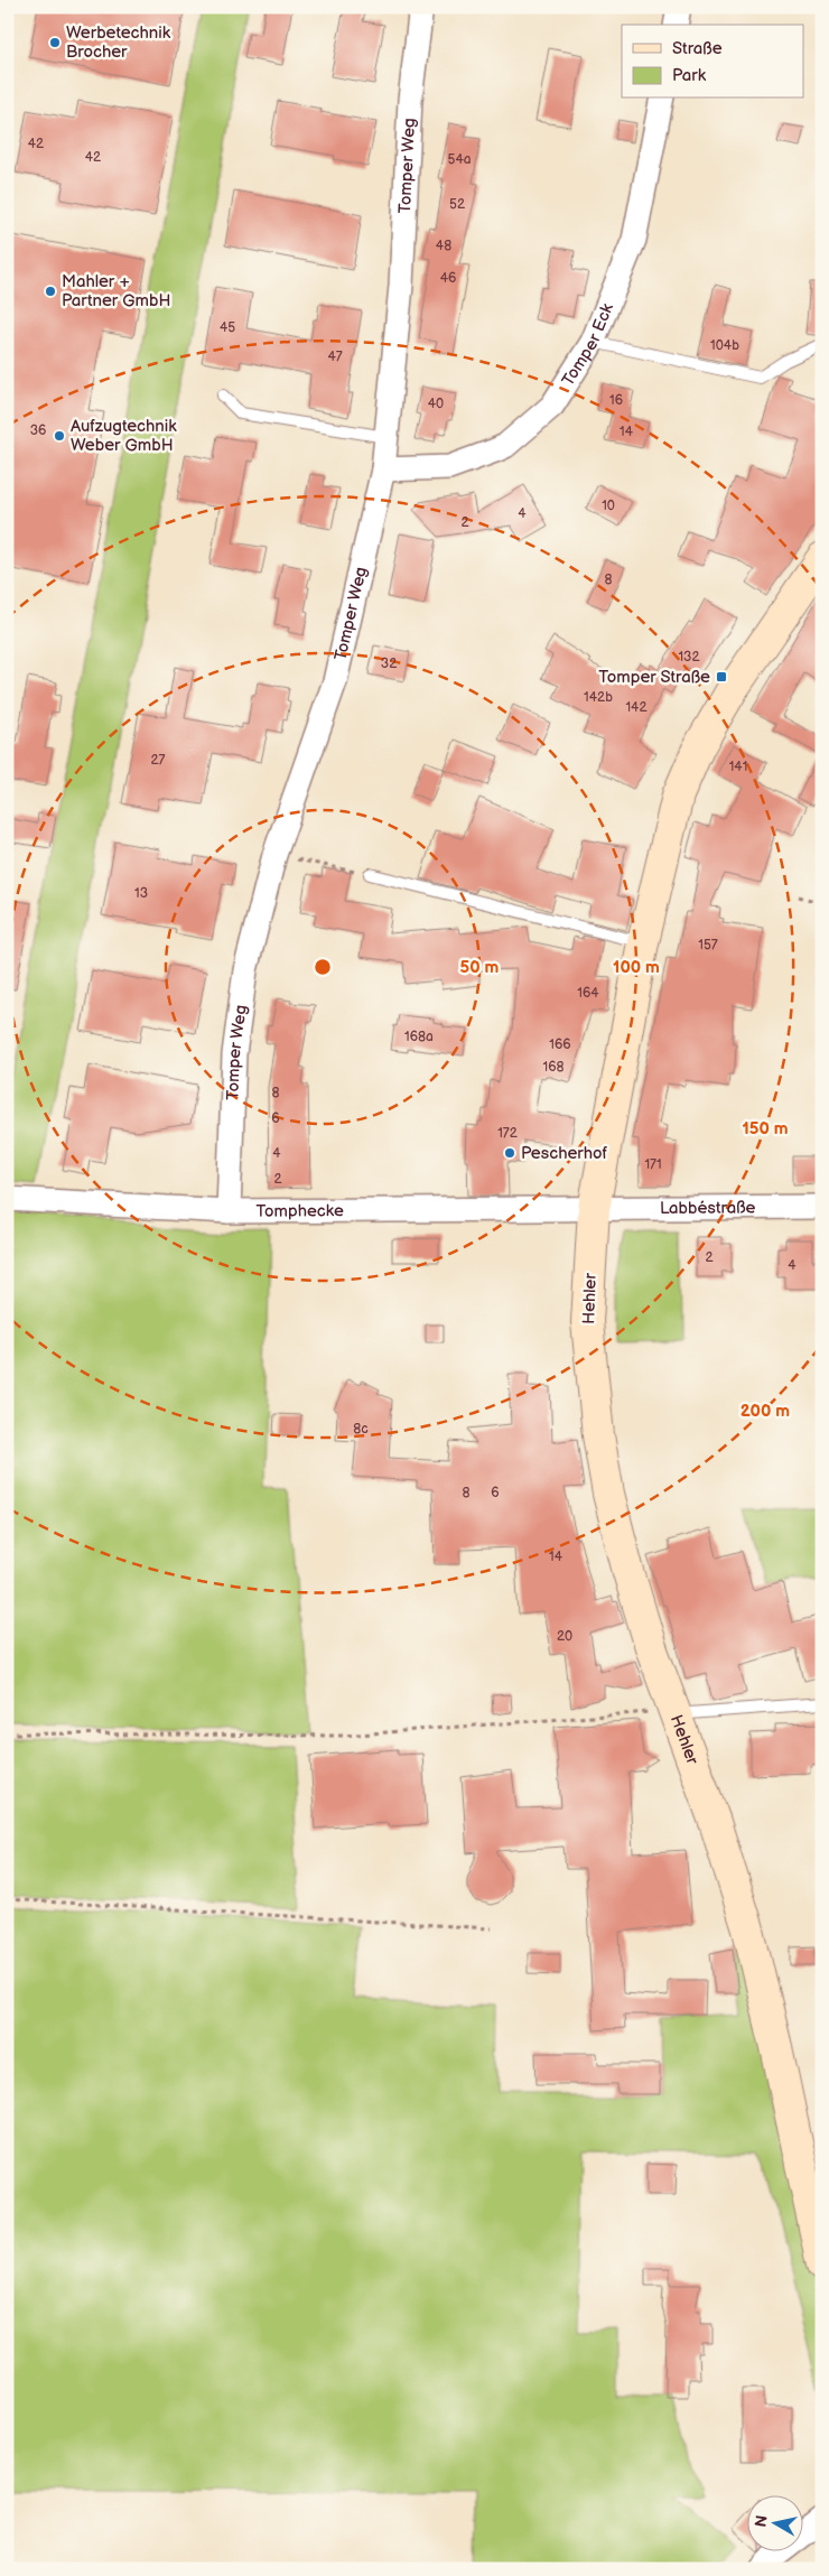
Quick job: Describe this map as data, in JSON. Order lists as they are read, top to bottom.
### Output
{
  "streets": {
    "main road": ["Hehler"],
    "street": [
      "Tomper Weg",
      "Tomper Eck",
      "Labbéstraße",
      "Tomphecke"
    ]
  },
  "crossings": [
    ["Tomper Weg", "Tomper Eck"],
    ["Tomper Weg", "Tomphecke"],
    ["Labbéstraße", "Tomphecke"],
    ["Labbéstraße", "Hehler"],
    ["Tomphecke", "Hehler"]
  ],
  "places": {
    "other": [
      "Werbetechnik Brocher",
      "Mahler + Partner GmbH",
      "Aufzugtechnik Weber GmbH",
      "Pescherhof"
    ],
    "transit": ["Tomper Straße"]
  },
  "house_numbers": [
    "42",
    "42",
    "54a",
    "52",
    "48",
    "46",
    "45",
    "104b",
    "47",
    "16",
    "40",
    "36",
    "14",
    "10",
    "4",
    "2",
    "8",
    "132",
    "32",
    "142b",
    "142",
    "27",
    "141",
    "13",
    "157",
    "164",
    "168a",
    "166",
    "168",
    "8",
    "6",
    "172",
    "4",
    "171",
    "2",
    "2",
    "4",
    "8c",
    "8",
    "6",
    "14",
    "20"
  ],
  "legend": ["Straße", "Park"],
  "north": "left",
  "rings": [
    "50 m",
    "100 m",
    "150 m",
    "200 m"
  ]
}
